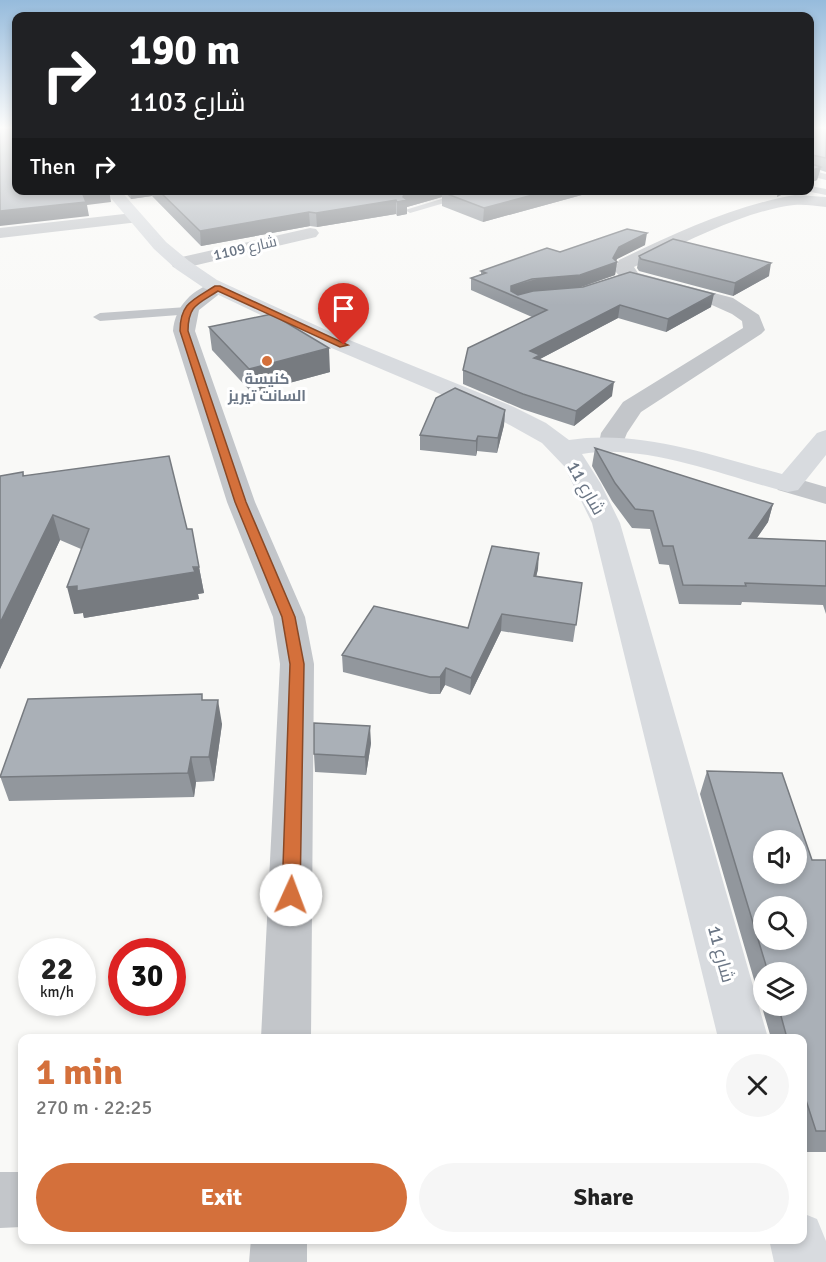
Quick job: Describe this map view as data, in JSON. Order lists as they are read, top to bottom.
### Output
{
  "streets": {
    "street": ["شارع 1109", "شارع 11"]
  },
  "crossings": [
    ["شارع 1109", "شارع 11"]
  ],
  "places": ["كنيسة السانت تيريز"],
  "page": {
    "turn": ["190 m", "شارع 1103"],
    "then": "Then",
    "speed": "22 km/h",
    "limit": "30",
    "heading": ["1 min", "270 m · 22:25"],
    "buttons": ["Exit", "Share"]
  }
}
